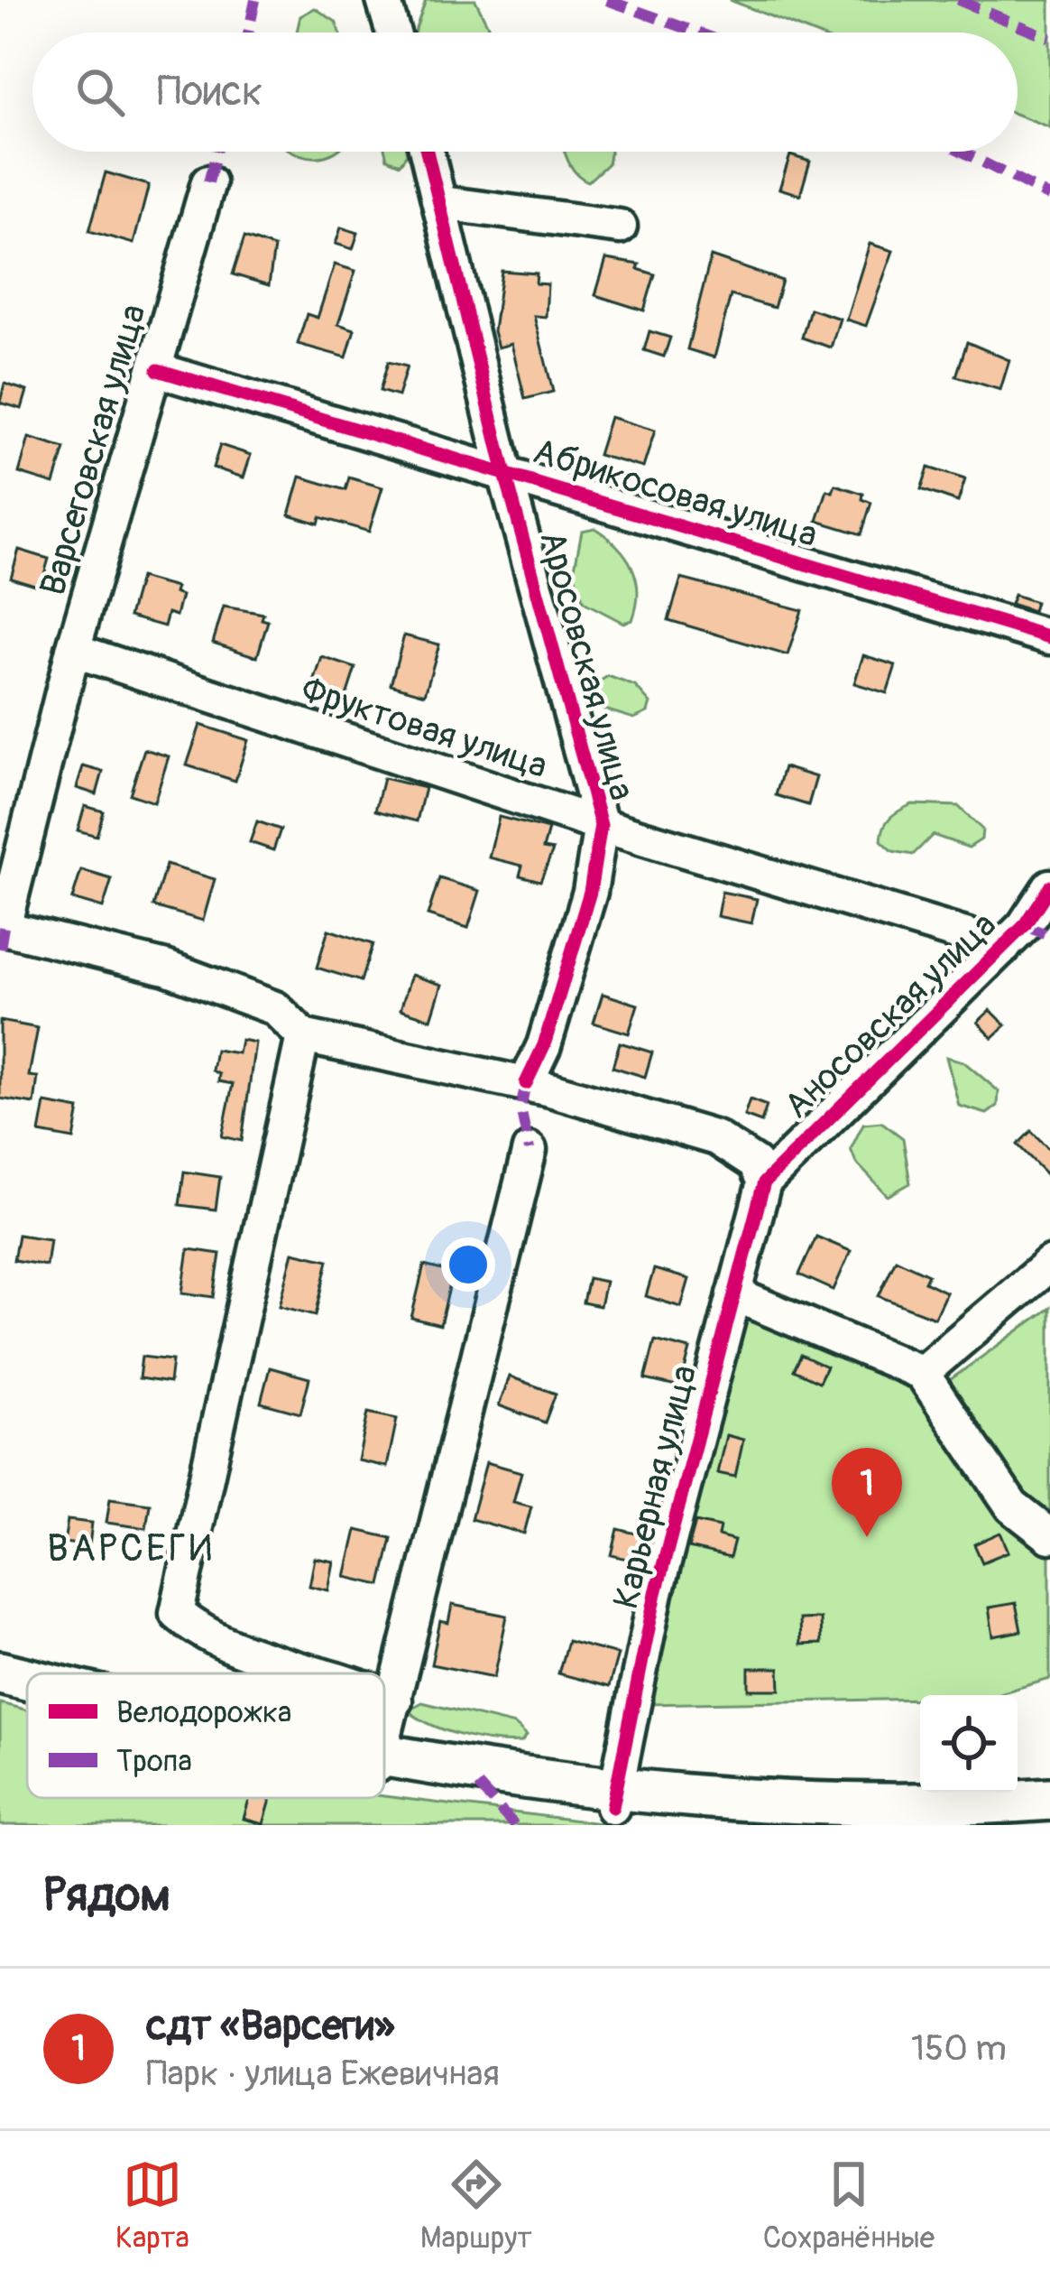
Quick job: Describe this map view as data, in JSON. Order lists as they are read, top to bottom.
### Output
{
  "streets": {
    "street": [
      "Варсеговская улица",
      "Абрикосовая улица",
      "Аросовская улица",
      "Фруктовая улица",
      "Аносовская улица",
      "Карьерная улица"
    ]
  },
  "crossings": [
    ["Варсеговская улица", "Абрикосовая улица"],
    ["Варсеговская улица", "Фруктовая улица"],
    ["Абрикосовая улица", "Аросовская улица"],
    ["Аросовская улица", "Фруктовая улица"],
    ["Фруктовая улица", "Аносовская улица"],
    ["Аносовская улица", "Карьерная улица"]
  ],
  "districts": ["ВАРСЕГИ"],
  "legend": ["Велодорожка", "Тропа"],
  "page": {
    "search": "Поиск",
    "pins": "1",
    "heading": "Рядом",
    "list": [
      {
        "mark": "1",
        "name": "сдт «Варсеги»",
        "note": "Парк · улица Ежевичная",
        "value": "150 m"
      }
    ],
    "nav": ["Карта", "Маршрут", "Сохранённые"]
  }
}
